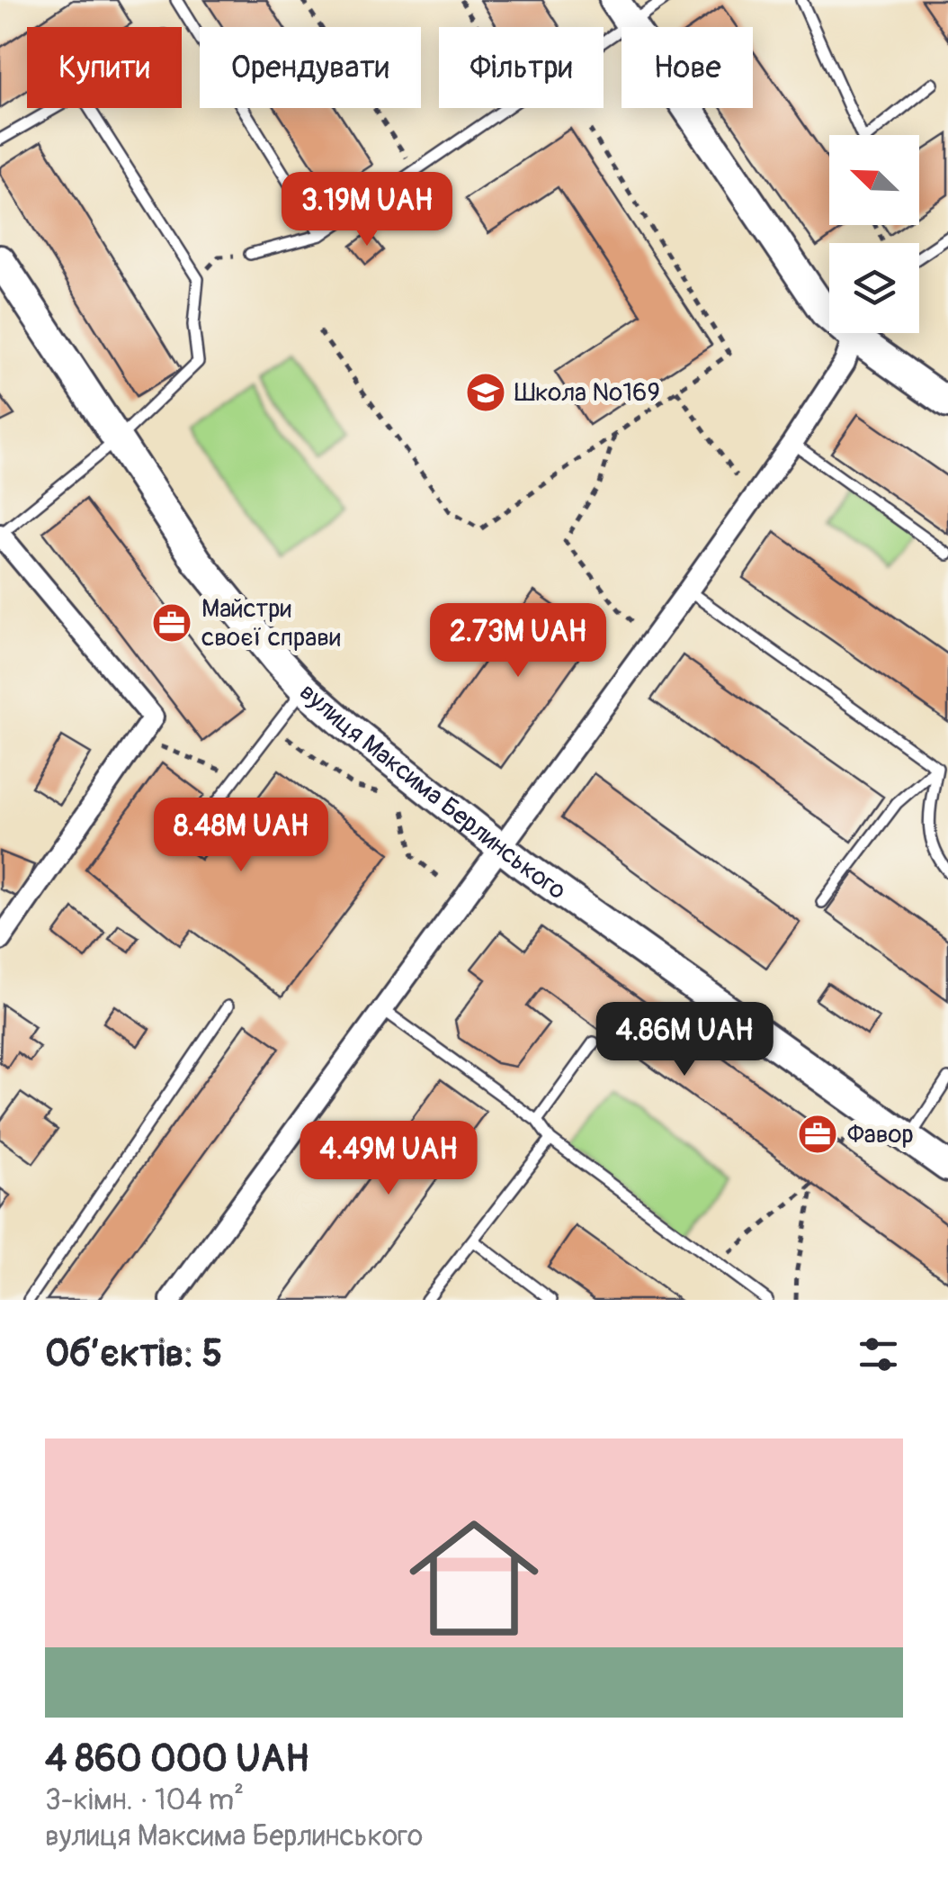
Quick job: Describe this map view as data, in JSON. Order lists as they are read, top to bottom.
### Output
{
  "streets": {
    "street": ["вулиця Максима Берлинського"]
  },
  "places": {
    "school or university": ["Школа №169"],
    "office": ["Майстри своєї справи", "Фавор"]
  },
  "north": "top left",
  "page": {
    "chip": [
      "Купити",
      "Орендувати",
      "Фільтри",
      "Нове"
    ],
    "price": [
      "3.19M UAH",
      "2.73M UAH",
      "8.48M UAH",
      "4.86M UAH",
      "4.49M UAH"
    ],
    "heading": "Об’єктів: 5",
    "list": [
      {
        "name": "4 860 000 UAH",
        "note": "3-кімн. · 104 m² · вулиця Максима Берлинського"
      }
    ]
  }
}
